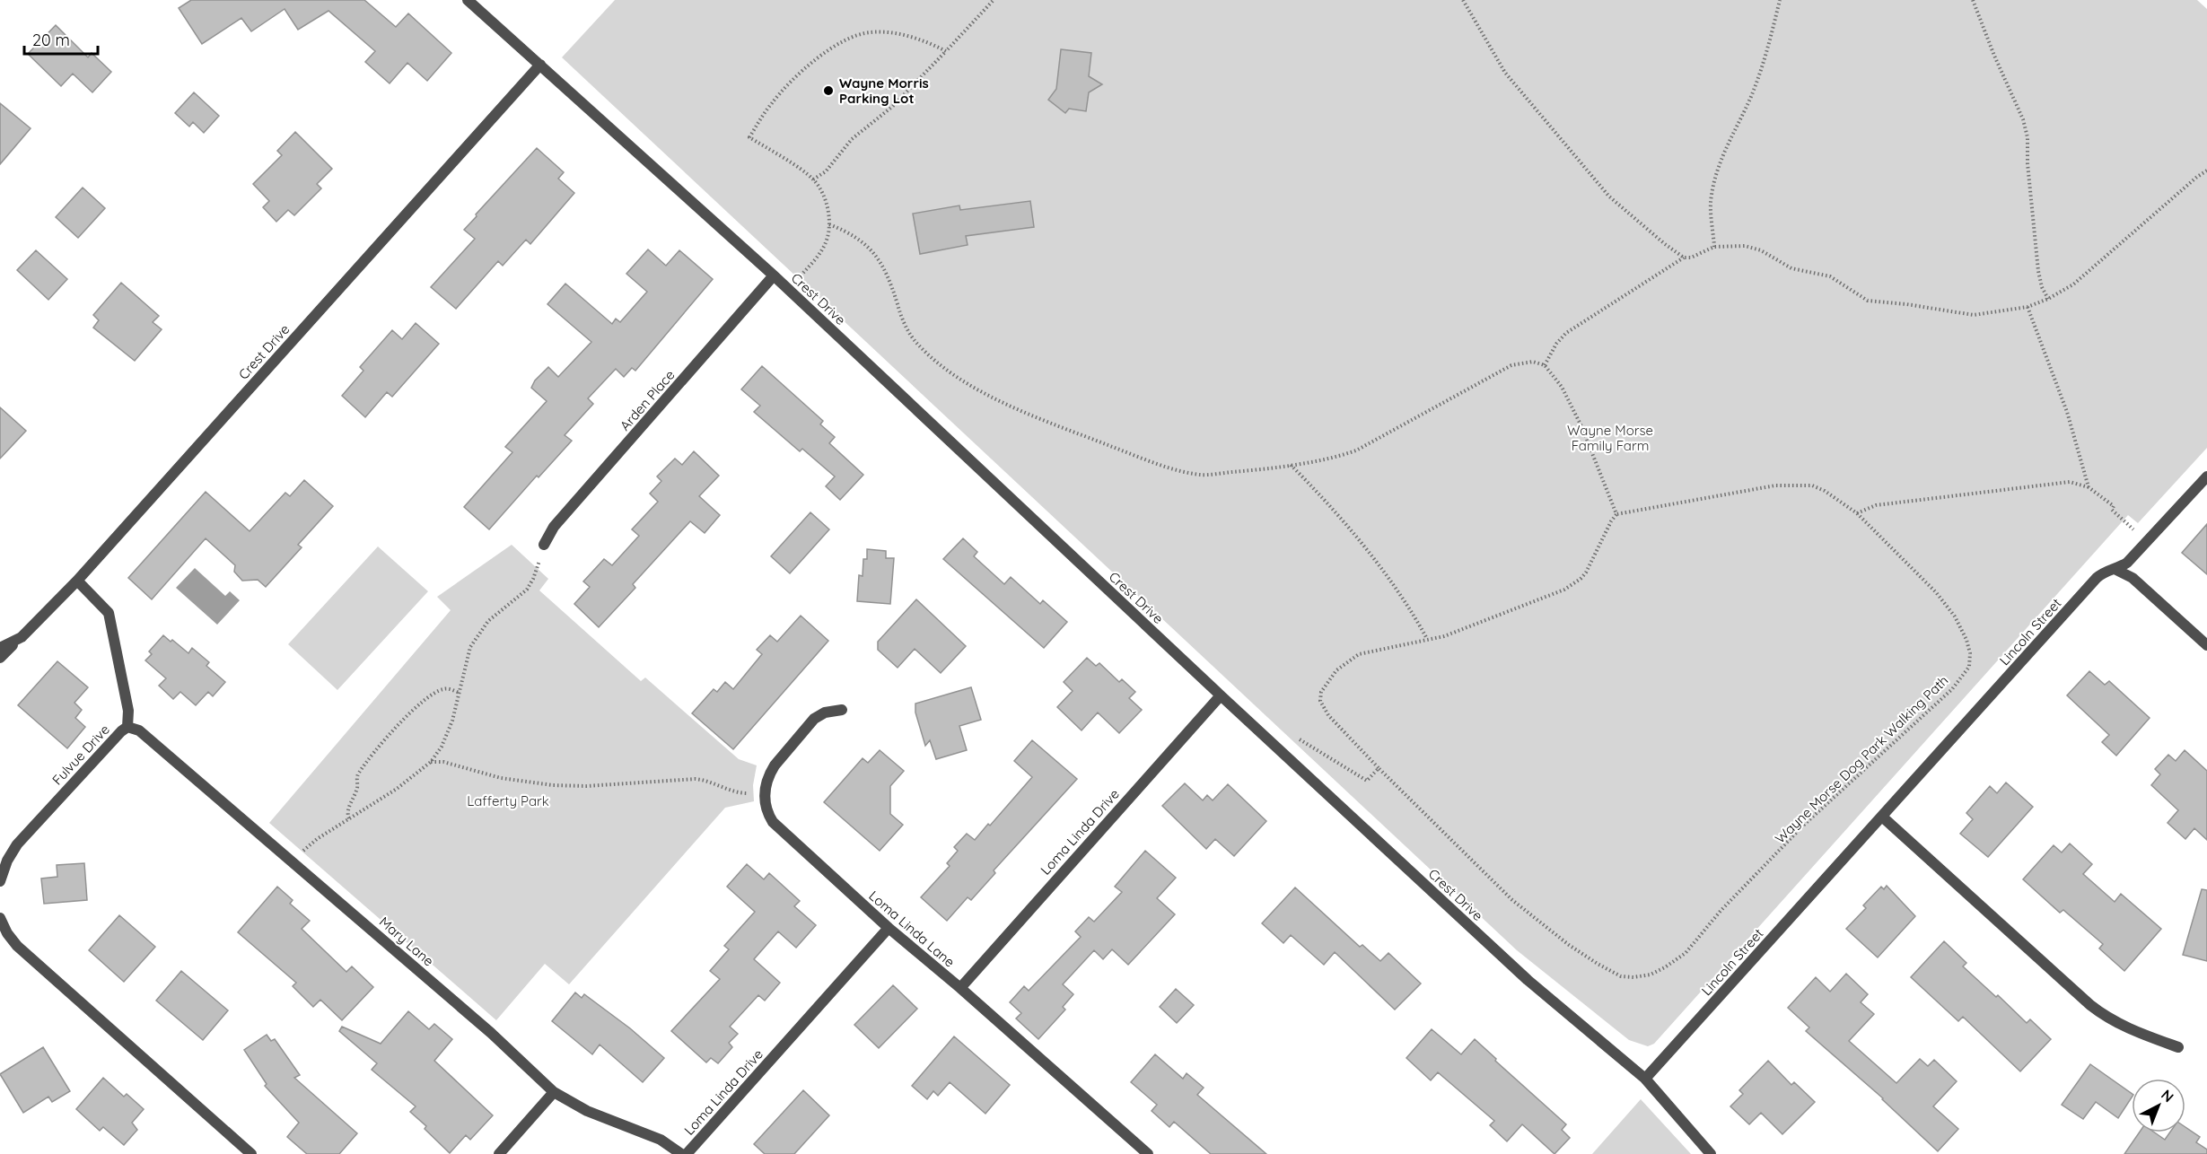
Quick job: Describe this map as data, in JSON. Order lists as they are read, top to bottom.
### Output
{
  "streets": {
    "street": [
      "Crest Drive",
      "Arden Place",
      "Lincoln Street",
      "Fulvue Drive",
      "Loma Linda Drive",
      "Loma Linda Lane",
      "Mary Lane"
    ],
    "path": ["Wayne Morse Dog Park Walking Path"]
  },
  "crossings": [
    ["Crest Drive", "Arden Place"],
    ["Crest Drive", "Lincoln Street"],
    ["Crest Drive", "Fulvue Drive"],
    ["Crest Drive", "Loma Linda Drive"],
    ["Fulvue Drive", "Mary Lane"],
    ["Loma Linda Drive", "Loma Linda Lane"]
  ],
  "parks": ["Wayne Morse Family Farm", "Lafferty Park"],
  "places": ["Wayne Morris Parking Lot"],
  "scale_bar": "20 m",
  "north": "top right"
}
